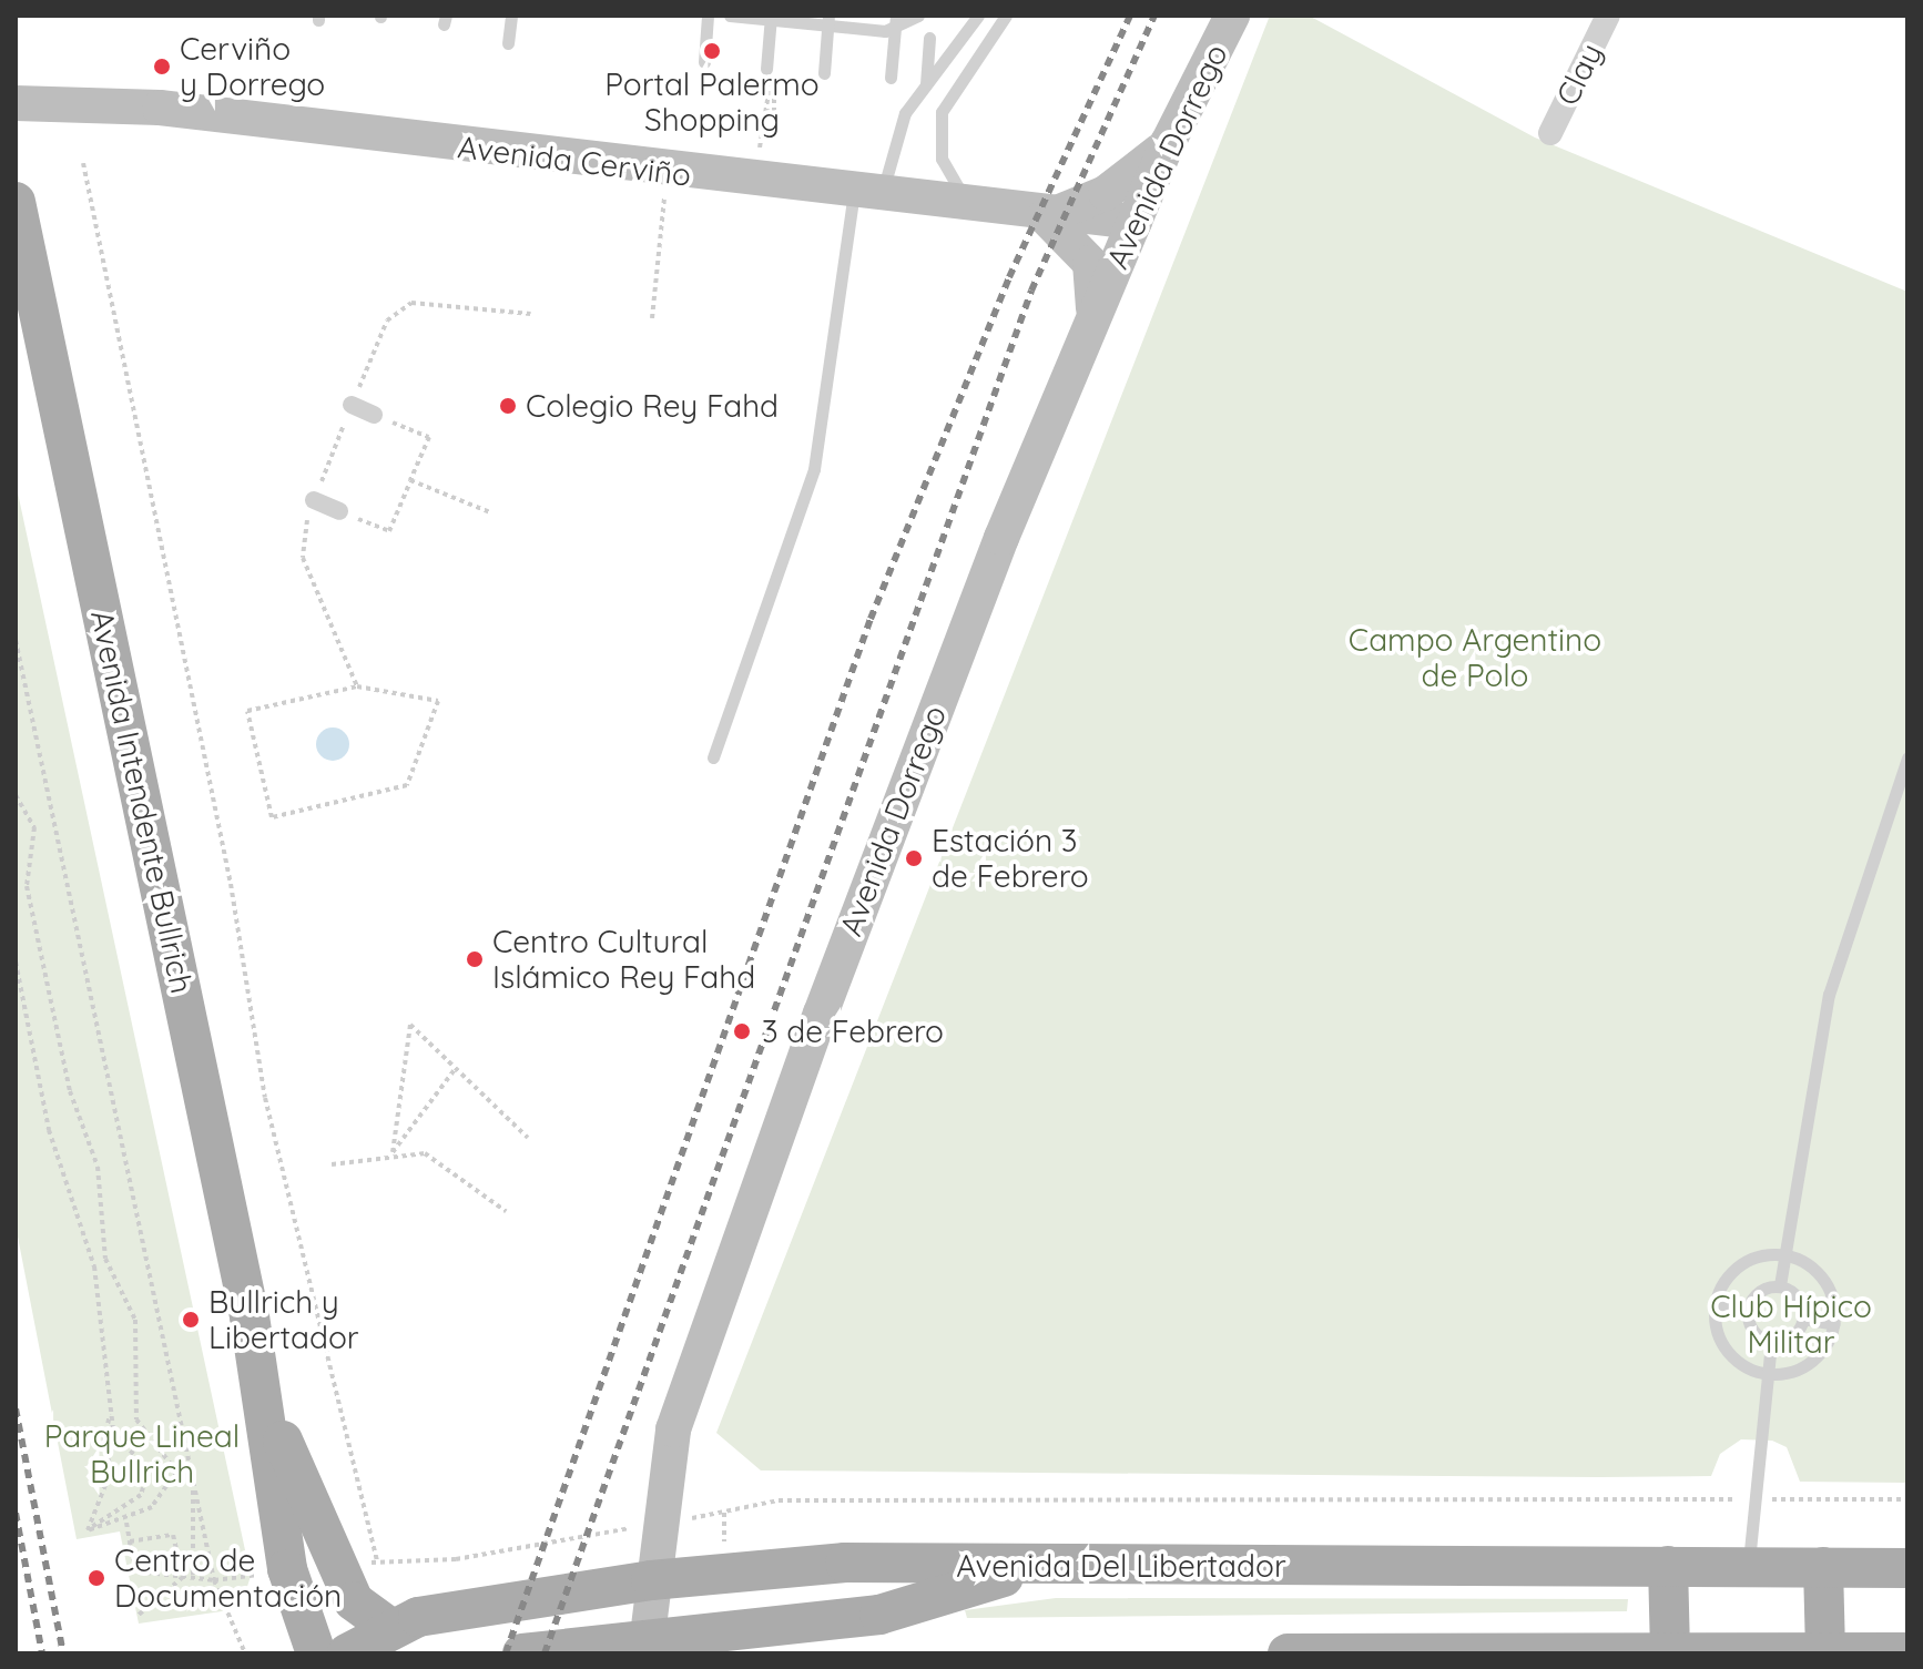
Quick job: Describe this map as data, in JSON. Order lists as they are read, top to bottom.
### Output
{
  "streets": {
    "main road": [
      "Avenida Dorrego",
      "Avenida Cerviño",
      "Avenida Intendente Bullrich",
      "Avenida Del Libertador"
    ],
    "street": ["Clay"]
  },
  "crossings": [
    ["Avenida Dorrego", "Avenida Cerviño"],
    ["Avenida Dorrego", "Avenida Del Libertador"],
    ["Avenida Intendente Bullrich", "Avenida Del Libertador"]
  ],
  "parks": ["Campo Argentino de Polo", "Club Hípico Militar", "Parque Lineal Bullrich"],
  "places": [
    "Portal Palermo Shopping",
    "Cerviño y Dorrego",
    "Colegio Rey Fahd",
    "Estación 3 de Febrero",
    "Centro Cultural Islámico Rey Fahd",
    "3 de Febrero",
    "Bullrich y Libertador",
    "Centro de Documentación"
  ]
}
